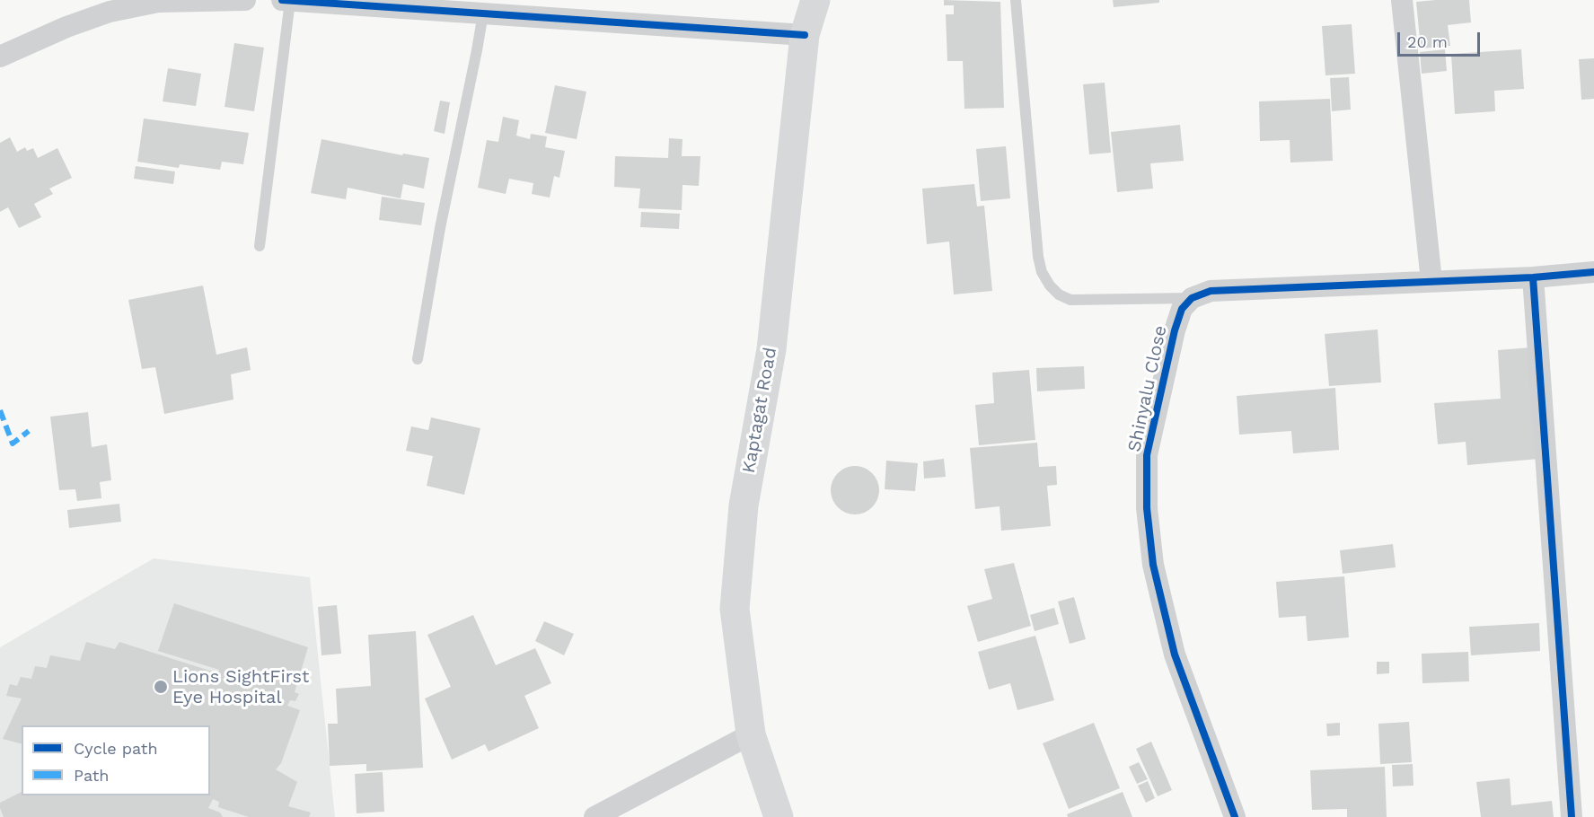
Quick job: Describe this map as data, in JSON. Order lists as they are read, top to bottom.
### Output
{
  "streets": {
    "main road": ["Kaptagat Road"],
    "street": ["Shinyalu Close"]
  },
  "places": ["Lions SightFirst Eye Hospital"],
  "legend": ["Cycle path", "Path"],
  "scale_bar": "20 m"
}
